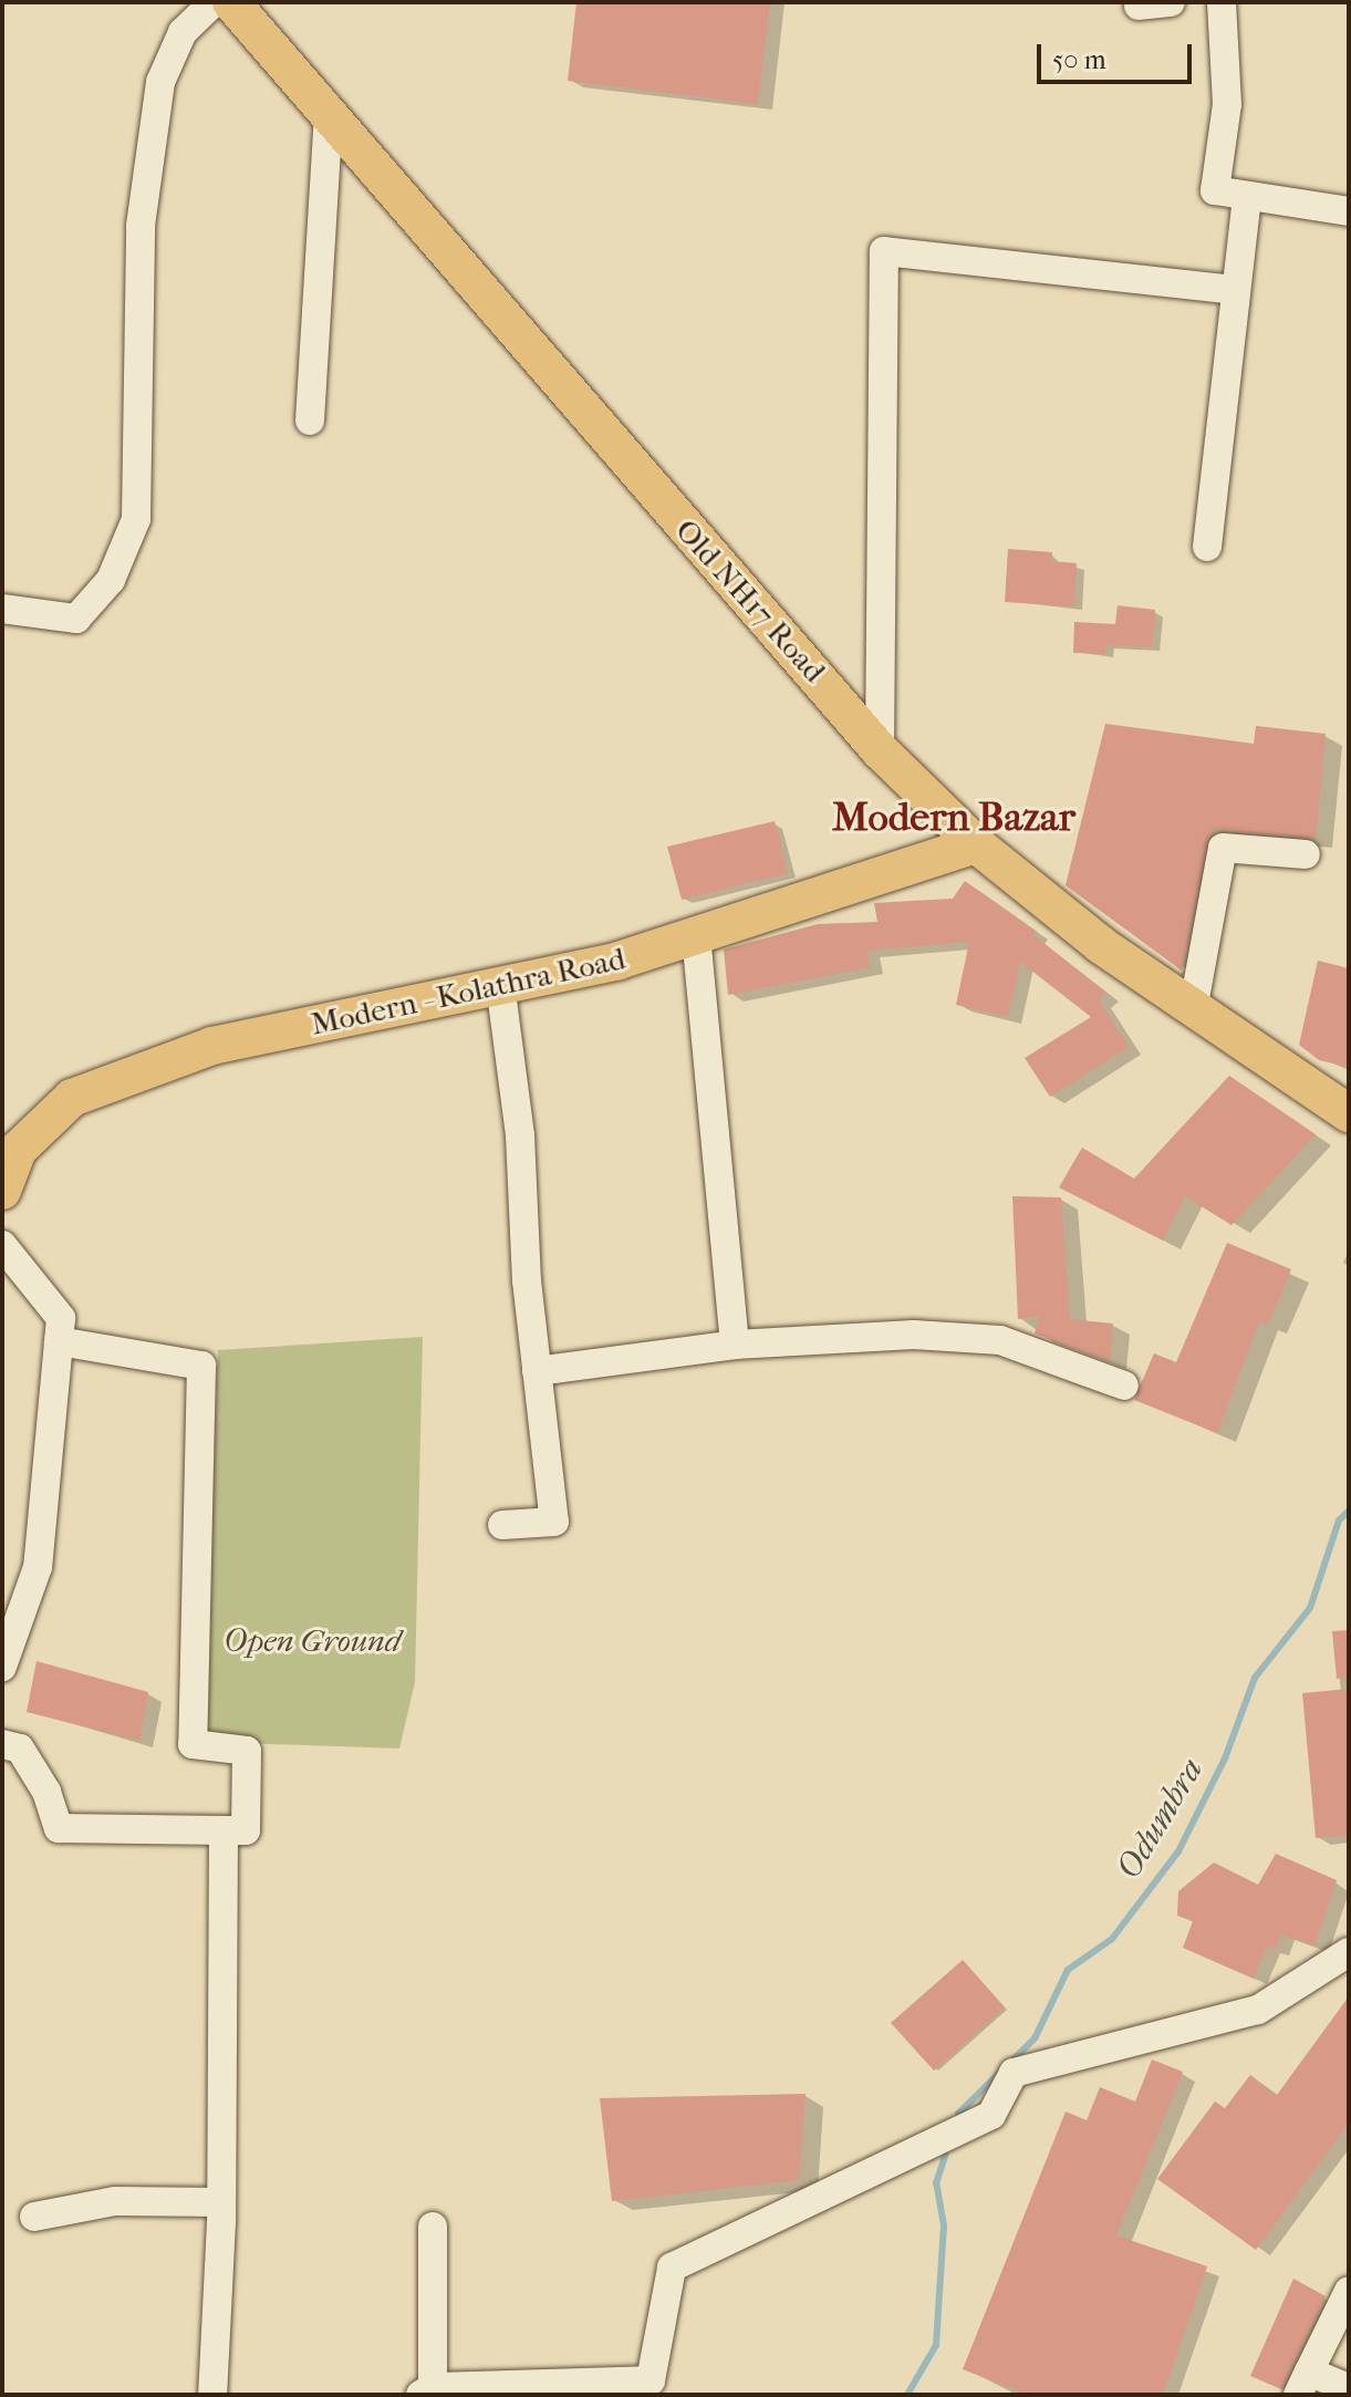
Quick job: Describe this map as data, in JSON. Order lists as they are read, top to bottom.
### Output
{
  "streets": {
    "main road": ["Old NH17 Road", "Modern - Kolathra Road"]
  },
  "crossings": [
    ["Old NH17 Road", "Modern - Kolathra Road"]
  ],
  "districts": ["Modern Bazar"],
  "water": ["Odumbra"],
  "parks": ["Open Ground"],
  "scale_bar": "50 m"
}
